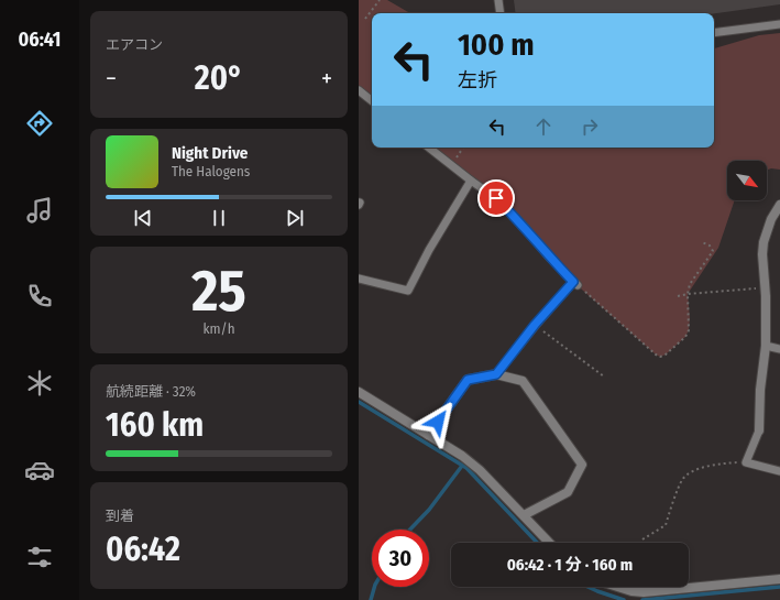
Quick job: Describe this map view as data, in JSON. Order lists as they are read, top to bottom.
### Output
{
  "north": "bottom right",
  "page": {
    "tabs": "06:41",
    "tile": [
      "エアコン",
      ["25", "km/h"],
      ["航続距離 · 32%", "160 km"],
      ["到着", "06:42"]
    ],
    "turn": ["100 m", "左折"],
    "heat": ["−", "20°", "+"],
    "song": ["Night Drive", "The Halogens"],
    "limit": "30",
    "trip": "06:42 · 1 分 · 160 m"
  }
}
